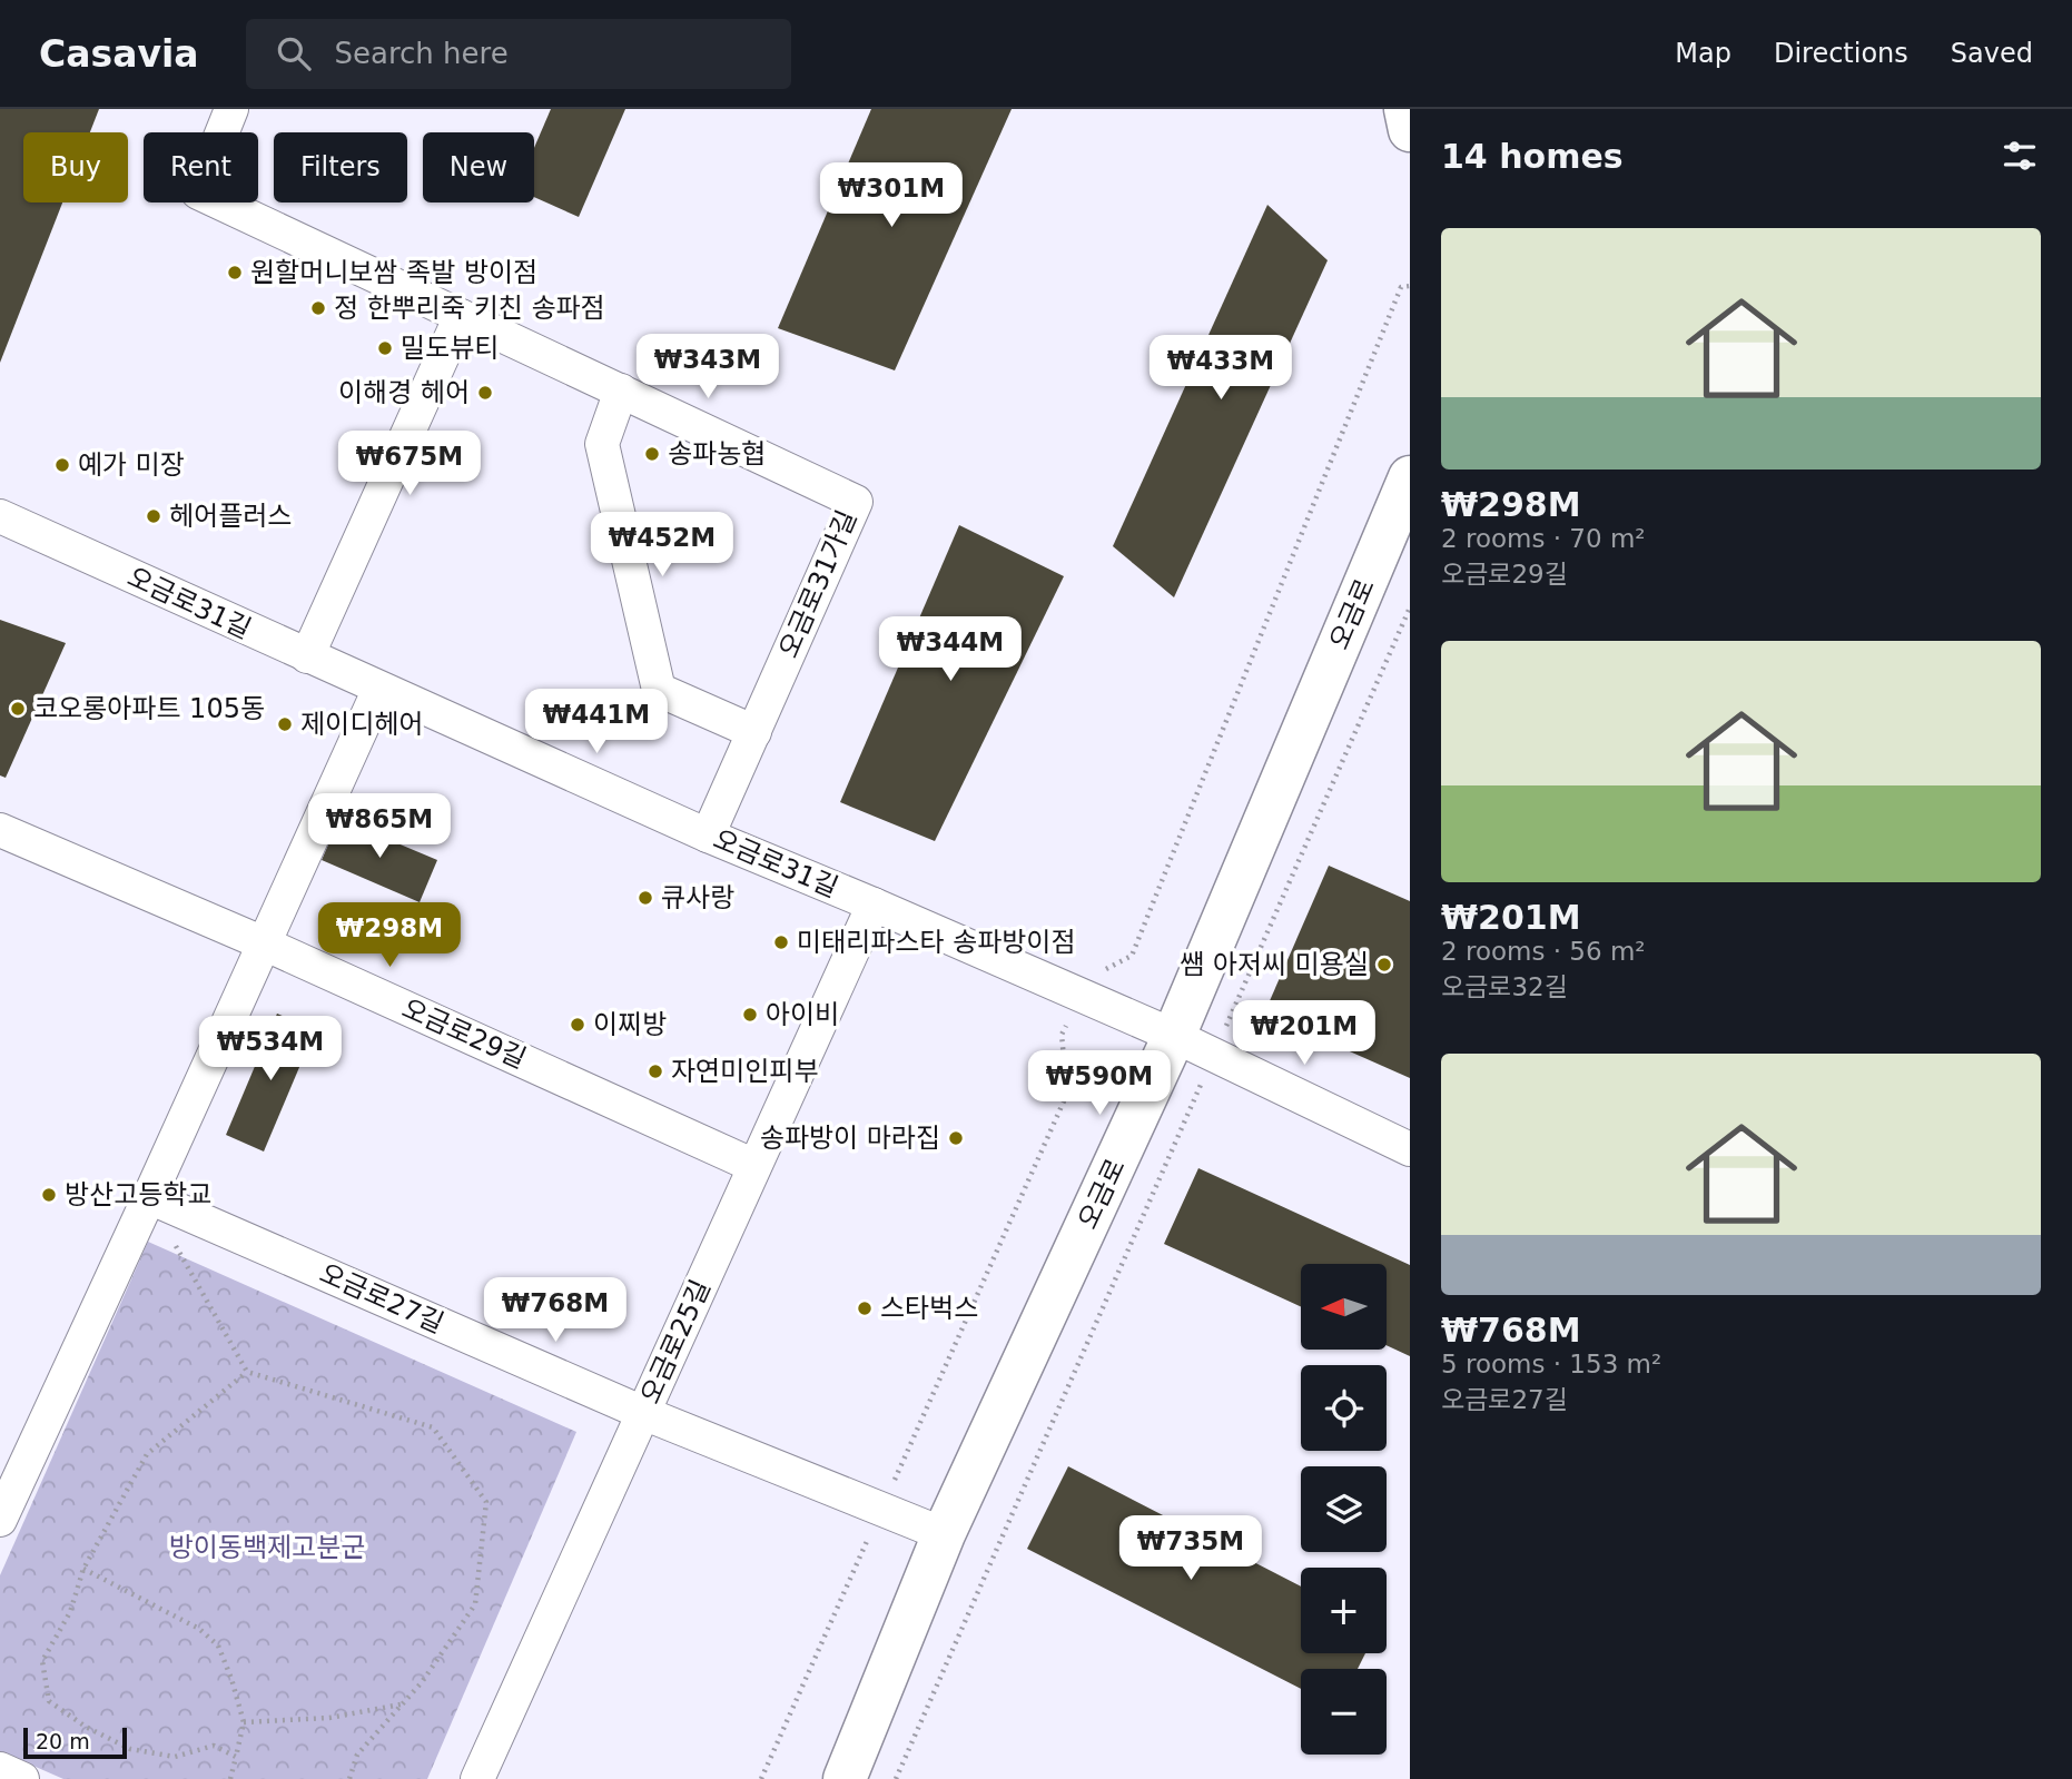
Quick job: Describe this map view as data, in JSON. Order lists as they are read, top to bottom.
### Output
{
  "streets": {
    "main road": ["오금로"],
    "street": [
      "오금로31가길",
      "오금로31길",
      "오금로29길",
      "오금로27길",
      "오금로25길"
    ]
  },
  "crossings": [
    ["오금로31가길", "오금로31길"],
    ["오금로31길", "오금로"],
    ["오금로31길", "오금로25길"],
    ["오금로", "오금로27길"],
    ["오금로29길", "오금로25길"],
    ["오금로27길", "오금로25길"]
  ],
  "parks": ["방이동백제고분군"],
  "places": [
    "원할머니보쌈 족발 방이점",
    "정 한뿌리죽 키친 송파점",
    "밀도뷰티",
    "이해경 헤어",
    "송파농협",
    "예가 미장",
    "헤어플러스",
    "코오롱아파트 105동",
    "제이디헤어",
    "큐사랑",
    "미태리파스타 송파방이점",
    "쌤 아저씨 미용실",
    "아이비",
    "이찌방",
    "자연미인피부",
    "송파방이 마라집",
    "방산고등학교",
    "스타벅스"
  ],
  "scale_bar": "20 m",
  "north": "left",
  "page": {
    "header": "Casavia",
    "search": "Search here",
    "nav": ["Map", "Directions", "Saved"],
    "heading": "14 homes",
    "chip": [
      "Buy",
      "Rent",
      "Filters",
      "New"
    ],
    "price": [
      "₩301M",
      "₩343M",
      "₩433M",
      "₩675M",
      "₩452M",
      "₩344M",
      "₩441M",
      "₩865M",
      "₩298M",
      "₩201M",
      "₩534M",
      "₩590M",
      "₩768M",
      "₩735M"
    ],
    "list": [
      {
        "name": "₩298M",
        "note": "2 rooms · 70 m² · 오금로29길"
      },
      {
        "name": "₩201M",
        "note": "2 rooms · 56 m² · 오금로32길"
      },
      {
        "name": "₩768M",
        "note": "5 rooms · 153 m² · 오금로27길"
      }
    ],
    "map_buttons": ["+", "−"],
    "scale": "20 m"
  }
}
